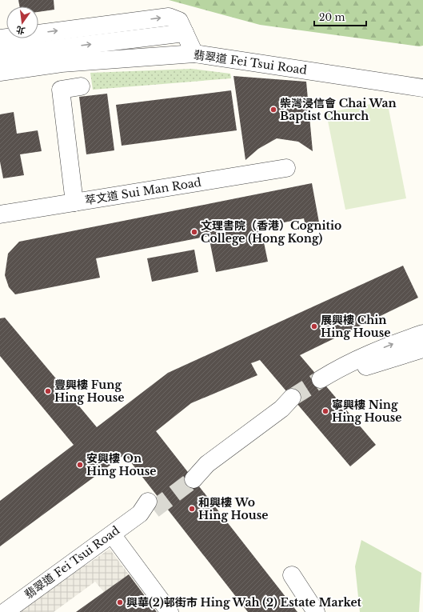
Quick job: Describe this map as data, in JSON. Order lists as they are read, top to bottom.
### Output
{
  "streets": {
    "street": ["翡翠道 Fei Tsui Road", "萃文道 Sui Man Road"]
  },
  "places": [
    "柴灣浸信會 Chai Wan Baptist Church",
    "文理書院（香港）Cognitio College (Hong Kong)",
    "展興樓 Chin Hing House",
    "豐興樓 Fung Hing House",
    "寧興樓 Ning Hing House",
    "安興樓 On Hing House",
    "和興樓 Wo Hing House",
    "興華(2)邨街市 Hing Wah (2) Estate Market"
  ],
  "scale_bar": "20 m",
  "north": "bottom"
}
